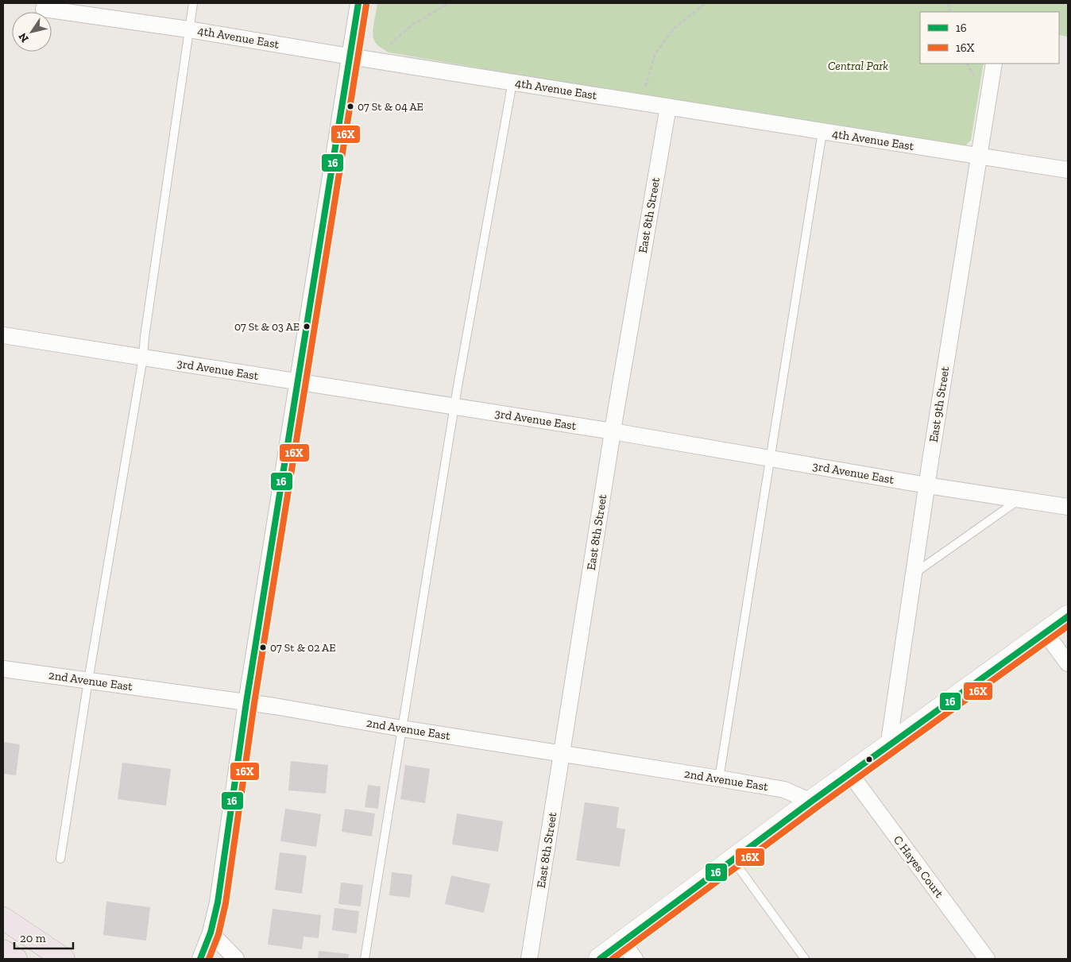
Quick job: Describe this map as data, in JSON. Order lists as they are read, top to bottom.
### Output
{
  "streets": {
    "street": [
      "4th Avenue East",
      "East 8th Street",
      "3rd Avenue East",
      "East 9th Street",
      "2nd Avenue East",
      "C Hayes Court"
    ]
  },
  "crossings": [
    ["4th Avenue East", "East 8th Street"],
    ["4th Avenue East", "East 9th Street"],
    ["East 8th Street", "3rd Avenue East"],
    ["East 8th Street", "2nd Avenue East"],
    ["3rd Avenue East", "East 9th Street"]
  ],
  "parks": ["Central Park"],
  "places": ["07 St & 04 AE", "07 St & 03 AE", "07 St & 02 AE"],
  "lines": ["transit line 16", "transit line 16X"],
  "legend": ["16", "16X"],
  "scale_bar": "20 m",
  "north": "bottom left"
}
